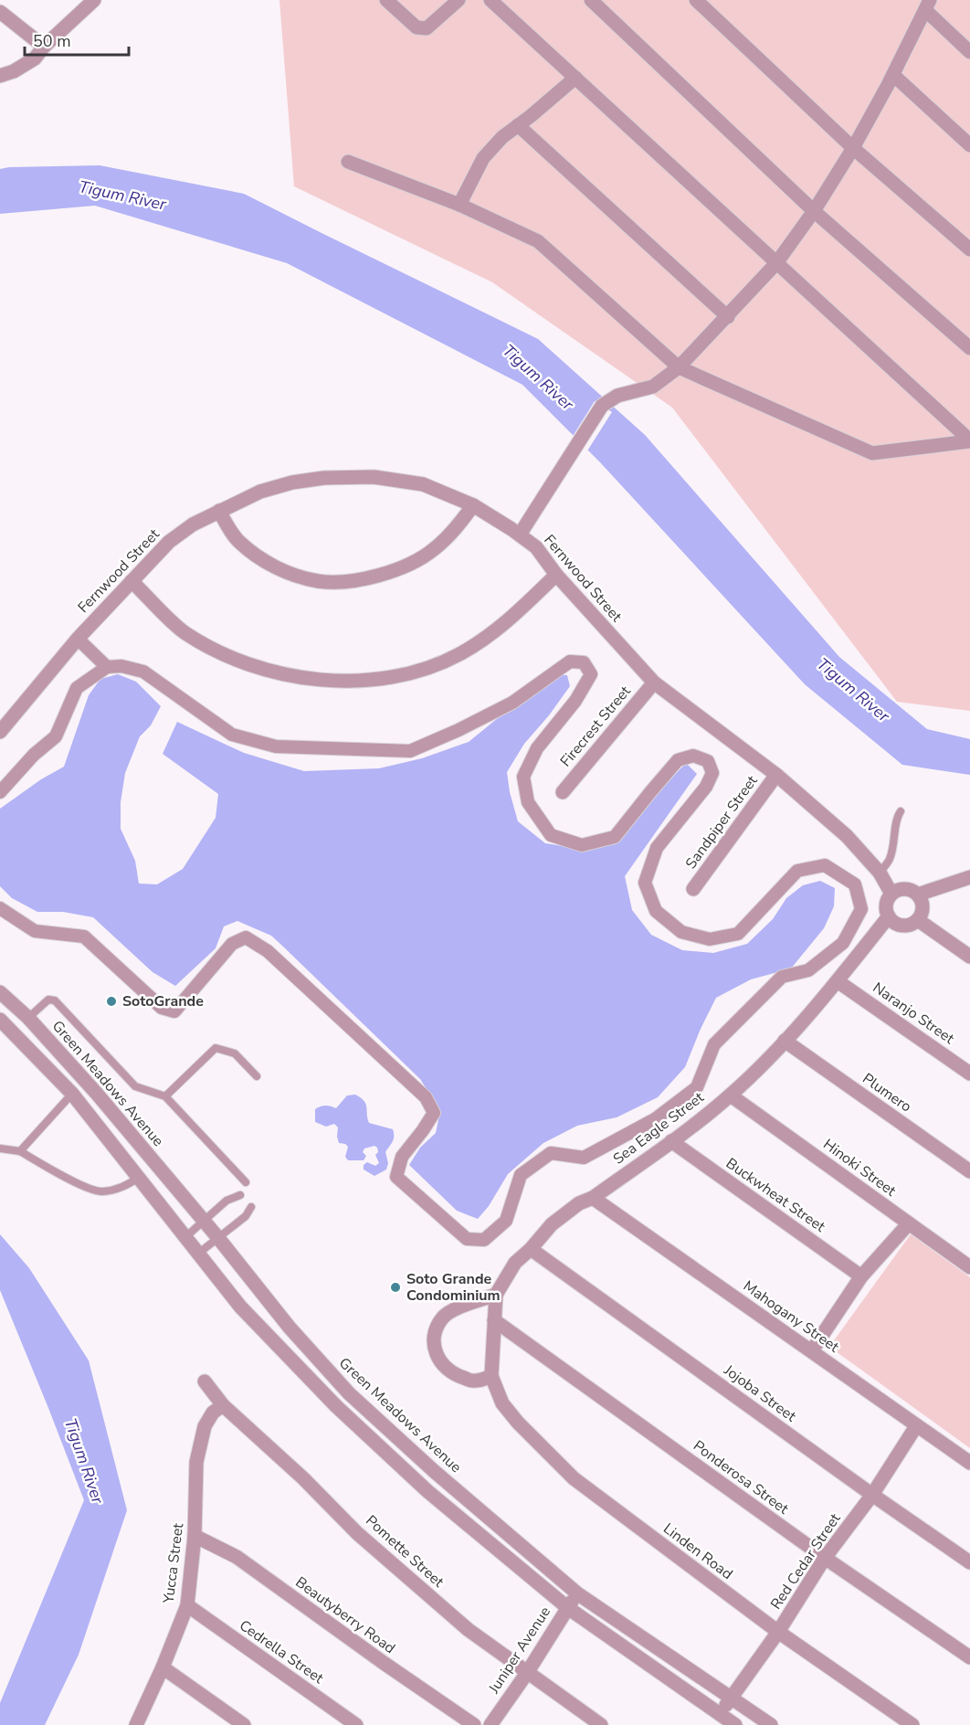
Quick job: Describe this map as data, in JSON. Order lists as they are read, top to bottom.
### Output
{
  "streets": {
    "street": [
      "Fernwood Street",
      "Firecrest Street",
      "Sandpiper Street",
      "Naranjo Street",
      "Green Meadows Avenue",
      "Plumero",
      "Sea Eagle Street",
      "Hinoki Street",
      "Buckwheat Street",
      "Mahogany Street",
      "Jojoba Street",
      "Ponderosa Street",
      "Pomette Street",
      "Linden Road",
      "Red Cedar Street",
      "Yucca Street",
      "Beautyberry Road",
      "Juniper Avenue",
      "Cedrella Street"
    ]
  },
  "crossings": [
    ["Fernwood Street", "Firecrest Street"],
    ["Fernwood Street", "Sandpiper Street"],
    ["Fernwood Street", "Sea Eagle Street"],
    ["Naranjo Street", "Sea Eagle Street"],
    ["Green Meadows Avenue", "Red Cedar Street"],
    ["Green Meadows Avenue", "Juniper Avenue"],
    ["Plumero", "Sea Eagle Street"],
    ["Sea Eagle Street", "Hinoki Street"],
    ["Sea Eagle Street", "Buckwheat Street"],
    ["Sea Eagle Street", "Mahogany Street"],
    ["Sea Eagle Street", "Jojoba Street"],
    ["Sea Eagle Street", "Ponderosa Street"],
    ["Sea Eagle Street", "Linden Road"],
    ["Mahogany Street", "Red Cedar Street"],
    ["Jojoba Street", "Red Cedar Street"],
    ["Ponderosa Street", "Red Cedar Street"],
    ["Pomette Street", "Yucca Street"],
    ["Pomette Street", "Juniper Avenue"],
    ["Linden Road", "Red Cedar Street"],
    ["Yucca Street", "Beautyberry Road"],
    ["Yucca Street", "Cedrella Street"]
  ],
  "water": ["Tigum River"],
  "places": ["SotoGrande", "Soto Grande Condominium"],
  "scale_bar": "50 m"
}
